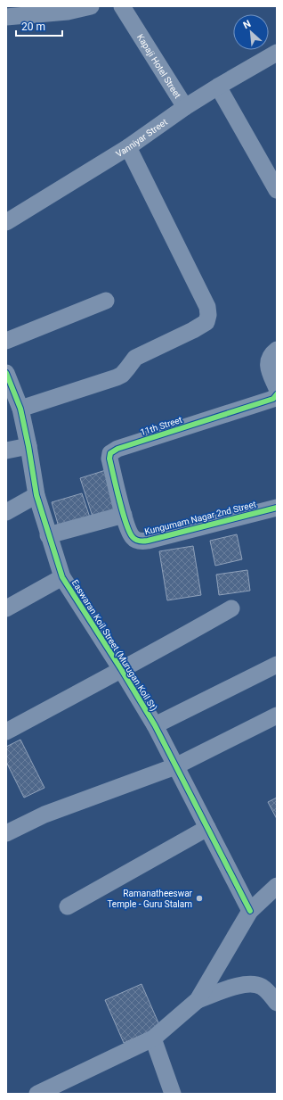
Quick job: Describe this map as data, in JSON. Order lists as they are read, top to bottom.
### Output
{
  "streets": {
    "street": [
      "Kapaji Hotel Street",
      "Vanniyar Street",
      "11th Street",
      "Kungumam Nagar 2nd Street",
      "Easwaran Koil Street (Murugan Koil St)"
    ]
  },
  "crossings": [
    ["Kapaji Hotel Street", "Vanniyar Street"],
    ["11th Street", "Kungumam Nagar 2nd Street"]
  ],
  "places": ["Ramanatheeswar Temple - Guru Stalam"],
  "scale_bar": "20 m",
  "north": "top left"
}
